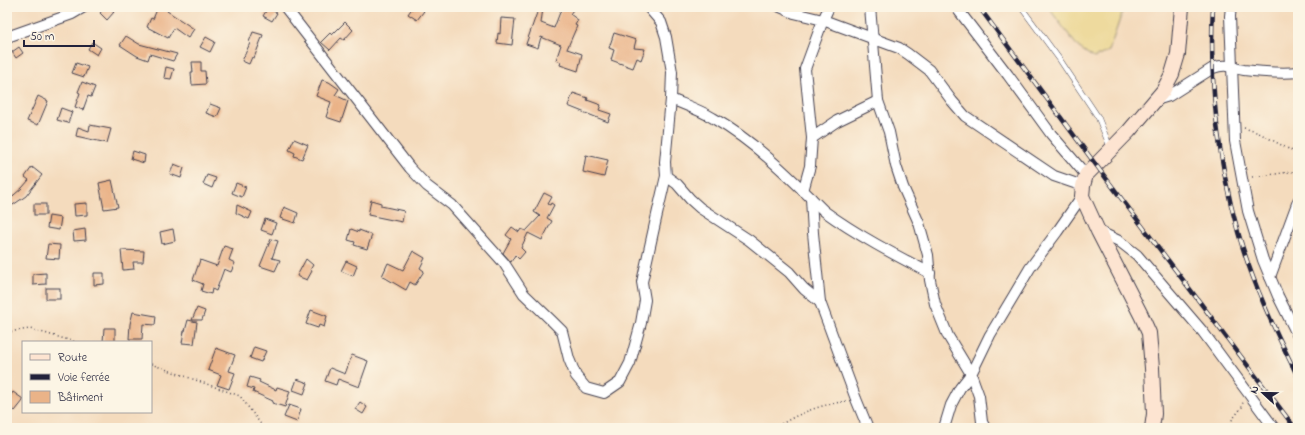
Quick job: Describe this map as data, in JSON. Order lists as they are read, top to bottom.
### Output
{
  "legend": ["Route", "Voie ferrée", "Bâtiment"],
  "scale_bar": "50 m",
  "north": "left"
}
